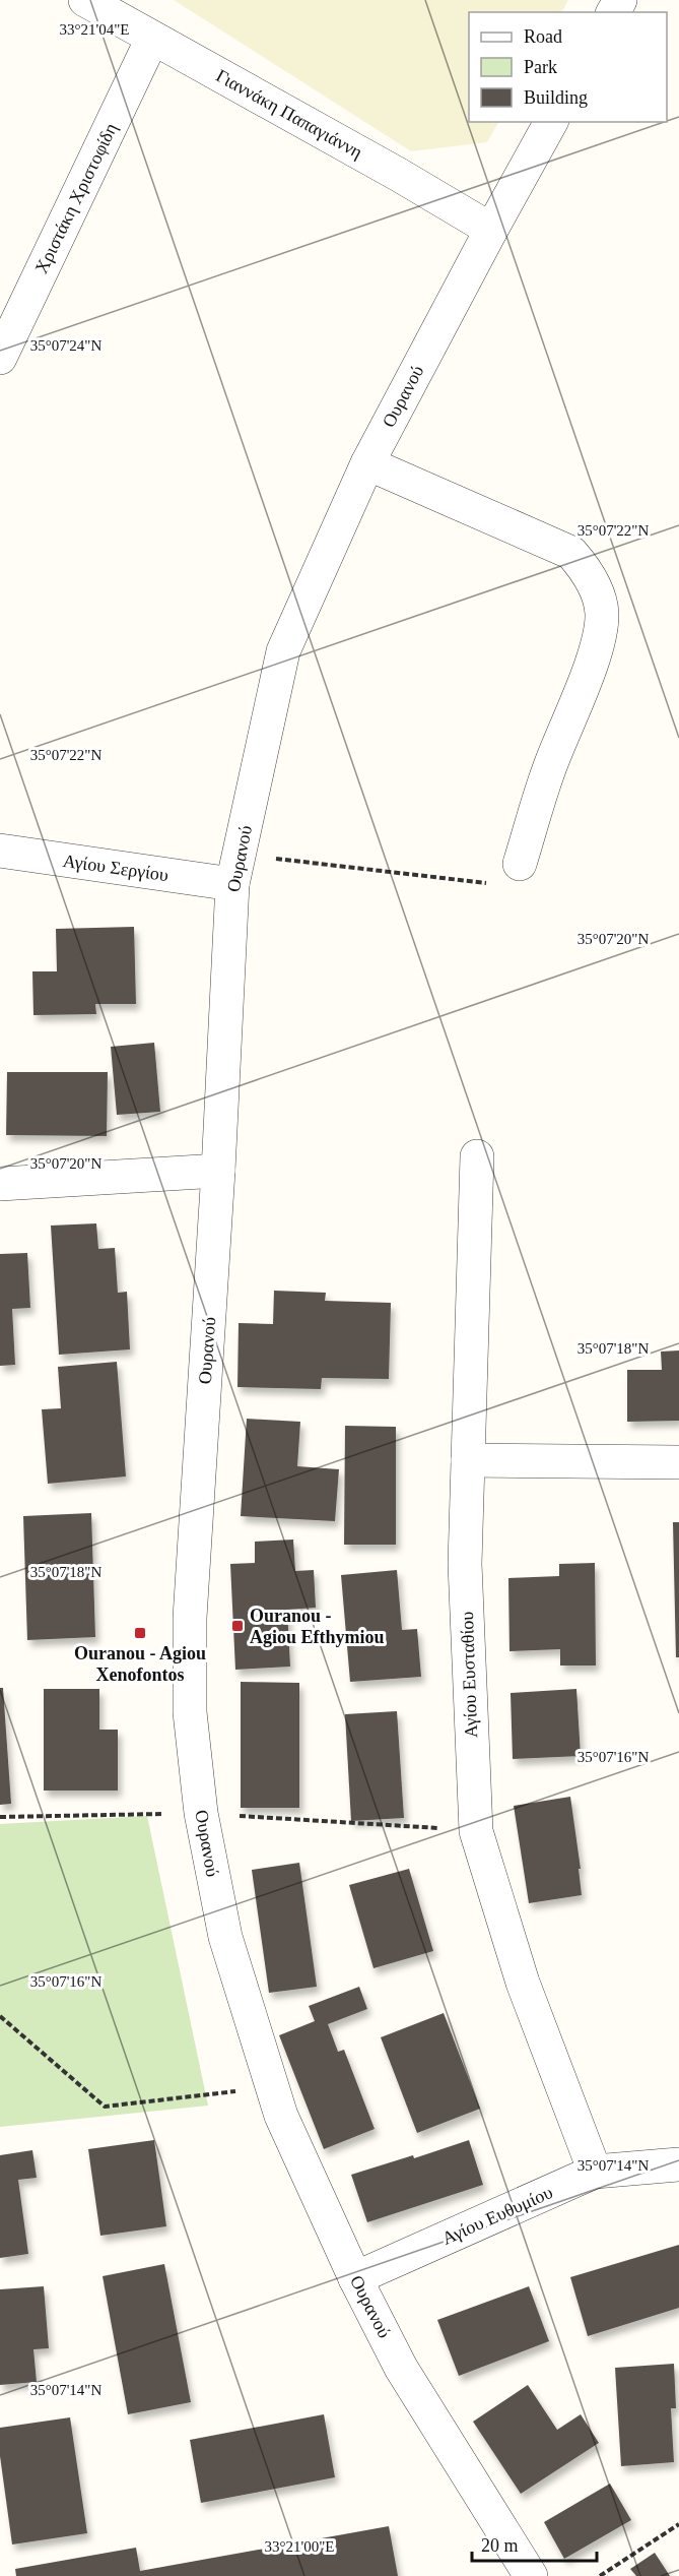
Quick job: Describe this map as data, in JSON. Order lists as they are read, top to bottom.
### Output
{
  "streets": {
    "street": [
      "Γιαννάκη Παπαγιάννη",
      "Χριστάκη Χριστοφίδη",
      "Ουρανού",
      "Αγίου Σεργίου",
      "Αγίου Ευσταθίου",
      "Αγίου Ευθυμίου"
    ]
  },
  "crossings": [
    ["Γιαννάκη Παπαγιάννη", "Χριστάκη Χριστοφίδη"],
    ["Γιαννάκη Παπαγιάννη", "Ουρανού"],
    ["Ουρανού", "Αγίου Σεργίου"],
    ["Ουρανού", "Αγίου Ευθυμίου"],
    ["Αγίου Ευσταθίου", "Αγίου Ευθυμίου"]
  ],
  "places": {
    "transit": ["Ouranou - Agiou Efthymiou", "Ouranou - Agiou Xenofontos"]
  },
  "legend": ["Road", "Park", "Building"],
  "scale_bar": "20 m",
  "coordinates": [
    "33°21'04\"E",
    "35°07'24\"N",
    "35°07'22\"N",
    "35°07'20\"N",
    "35°07'18\"N",
    "35°07'16\"N",
    "35°07'14\"N",
    "33°21'00\"E"
  ]
}
